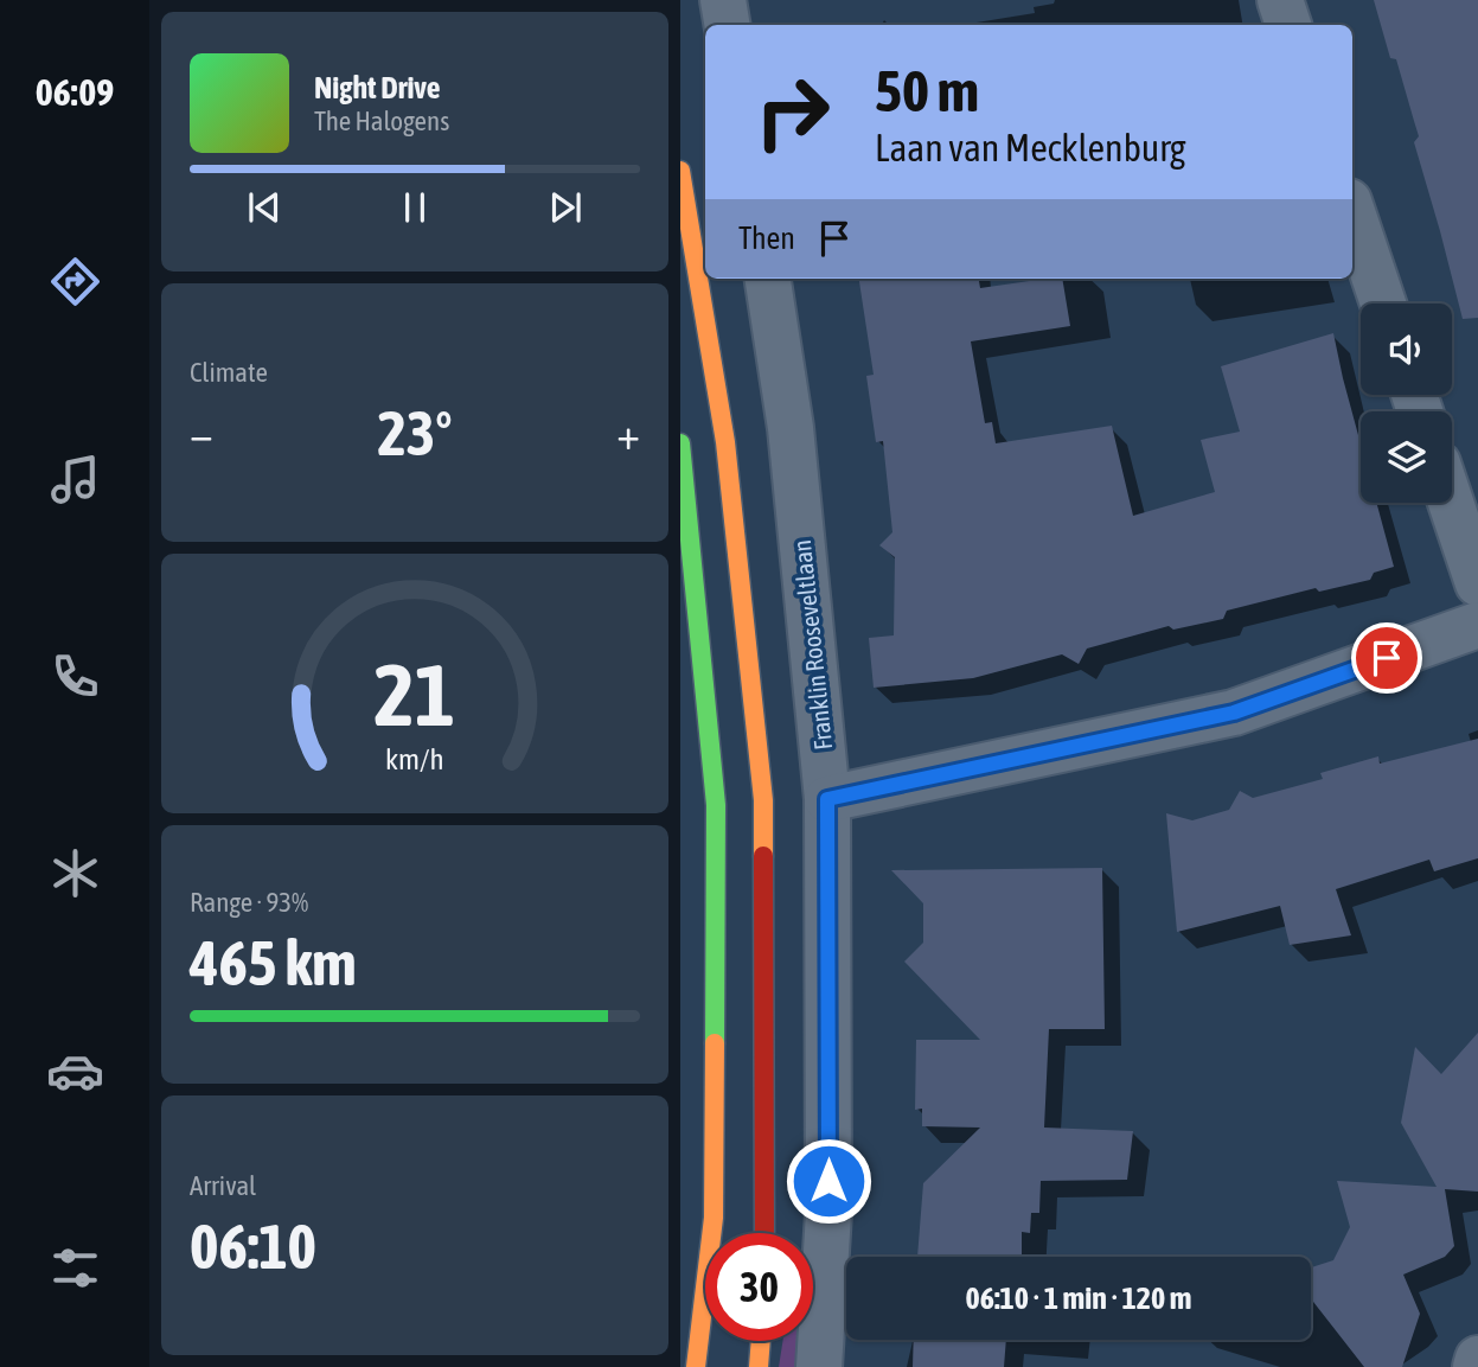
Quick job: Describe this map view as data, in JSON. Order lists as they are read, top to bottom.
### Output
{
  "streets": {
    "street": ["Franklin Rooseveltlaan"]
  },
  "page": {
    "tabs": "06:09",
    "turn": ["50 m", "Laan van Mecklenburg"],
    "song": ["Night Drive", "The Halogens"],
    "then": "Then",
    "tile": [
      "Climate",
      ["Range · 93%", "465 km"],
      ["Arrival", "06:10"]
    ],
    "heat": ["−", "23°", "+"],
    "limit": "30",
    "trip": "06:10 · 1 min · 120 m",
    "gauge": ["21", "km/h"]
  }
}
